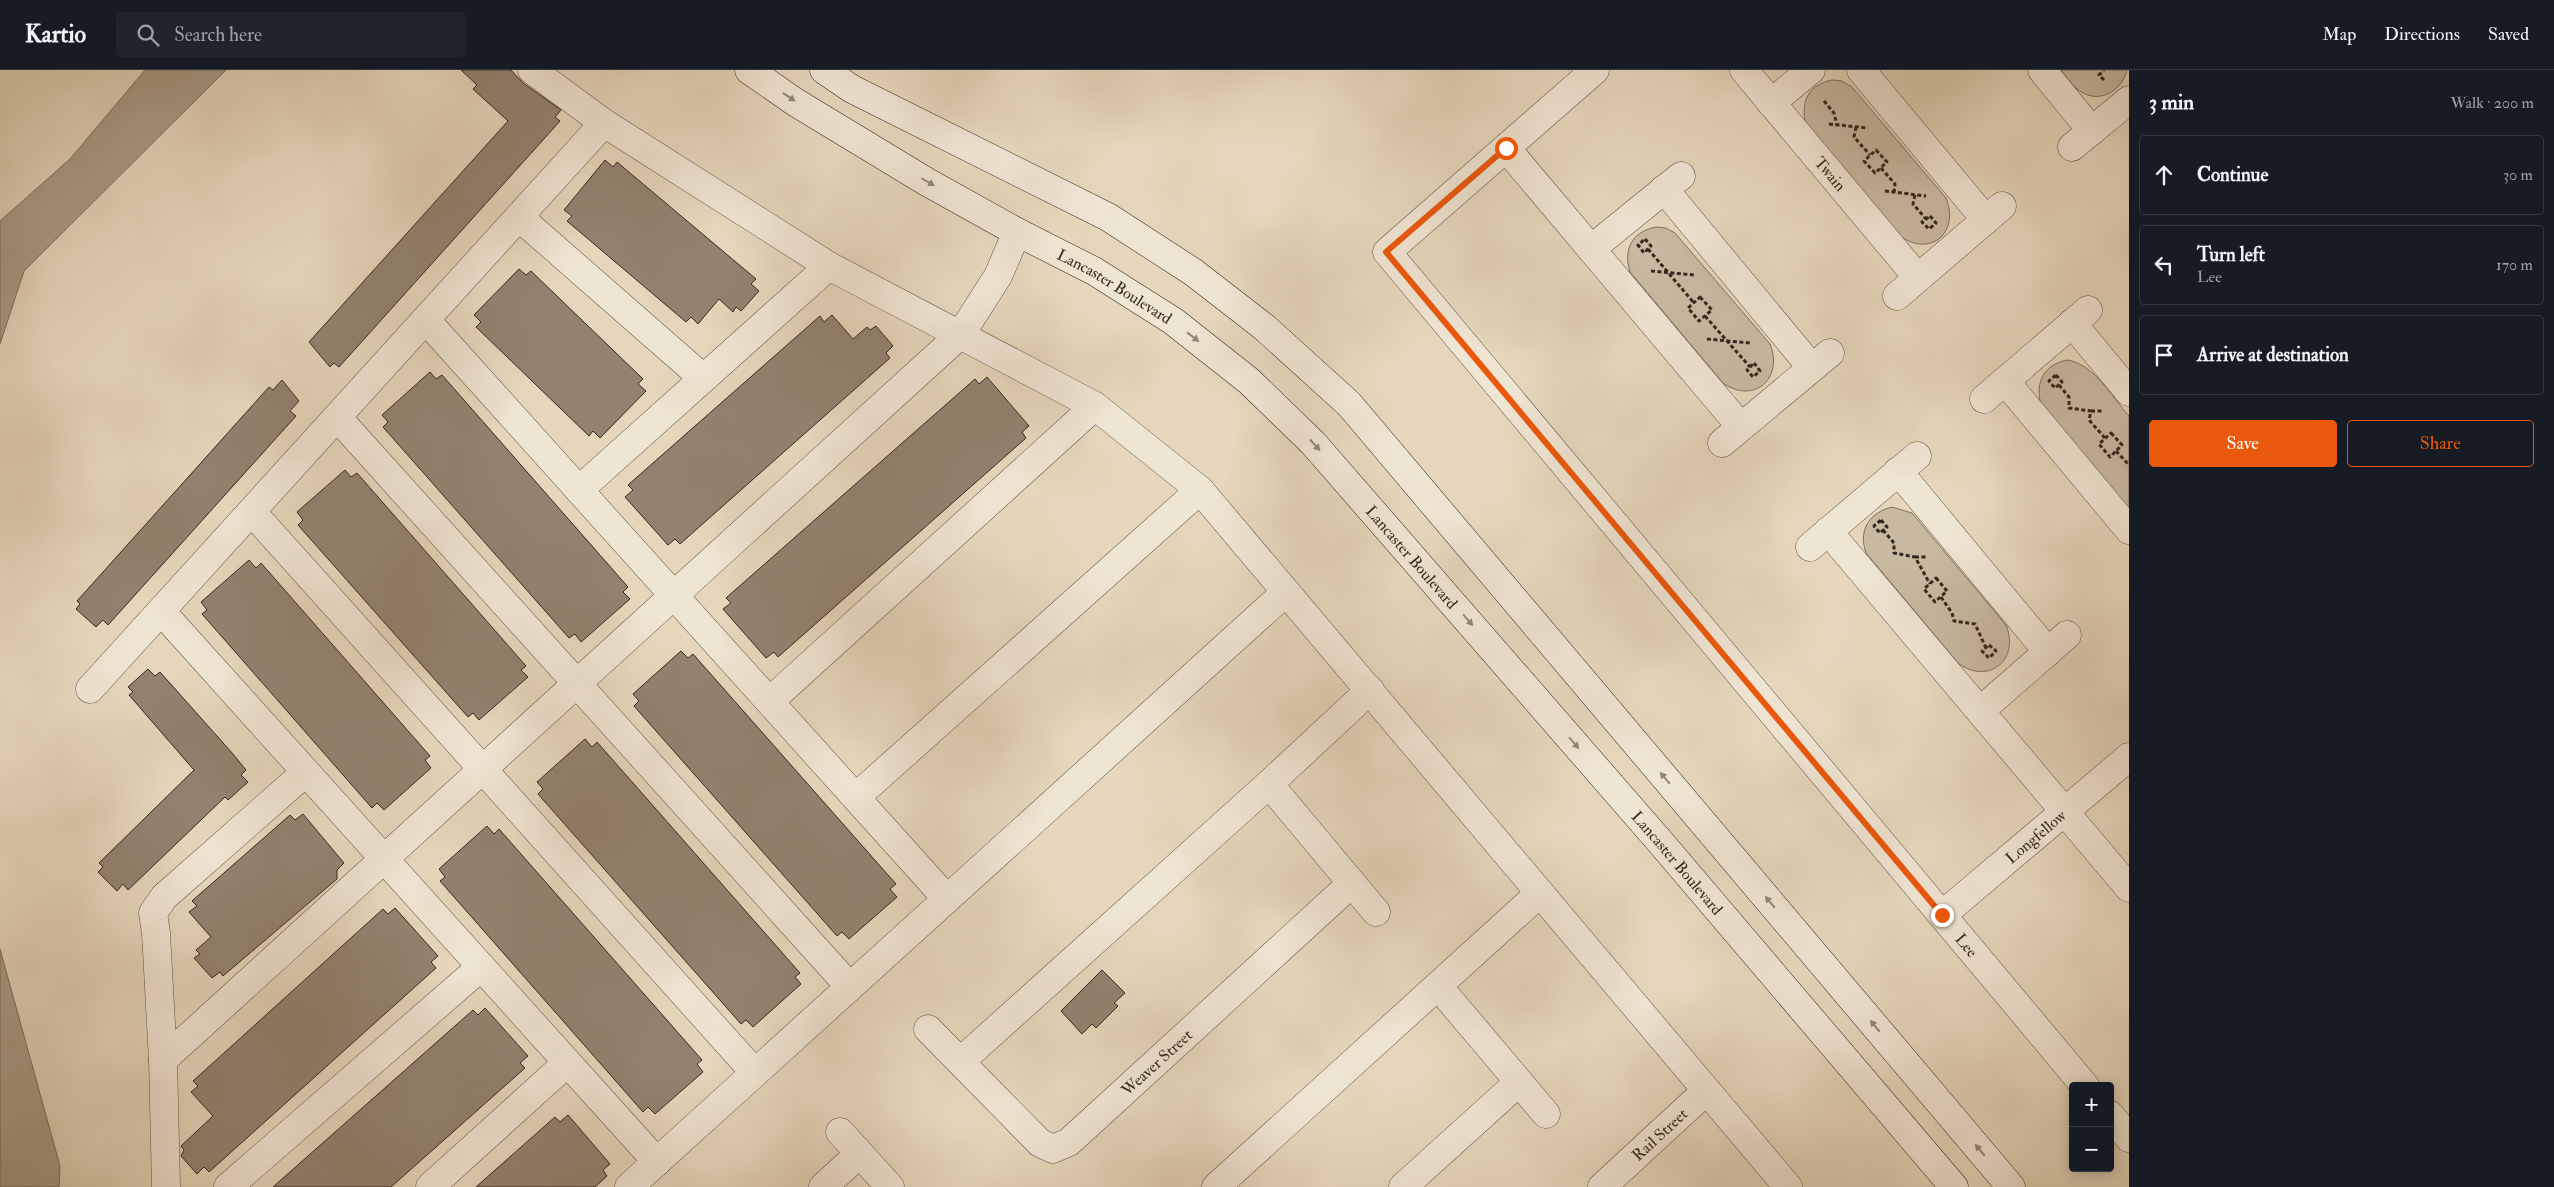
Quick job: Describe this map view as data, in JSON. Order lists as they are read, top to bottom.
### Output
{
  "streets": {
    "street": [
      "Twain",
      "Lancaster Boulevard",
      "Longfellow",
      "Lee",
      "Weaver Street",
      "Rail Street"
    ]
  },
  "crossings": [
    ["Longfellow", "Lee"]
  ],
  "page": {
    "header": "Kartio",
    "search": "Search here",
    "nav": ["Map", "Directions", "Saved"],
    "heading": ["3 min", "Walk · 200 m"],
    "list": [
      ["Continue", "30 m"],
      ["Turn left", "Lee", "170 m"],
      "Arrive at destination"
    ],
    "buttons": ["Save", "Share"],
    "map_buttons": ["+", "−"]
  }
}
